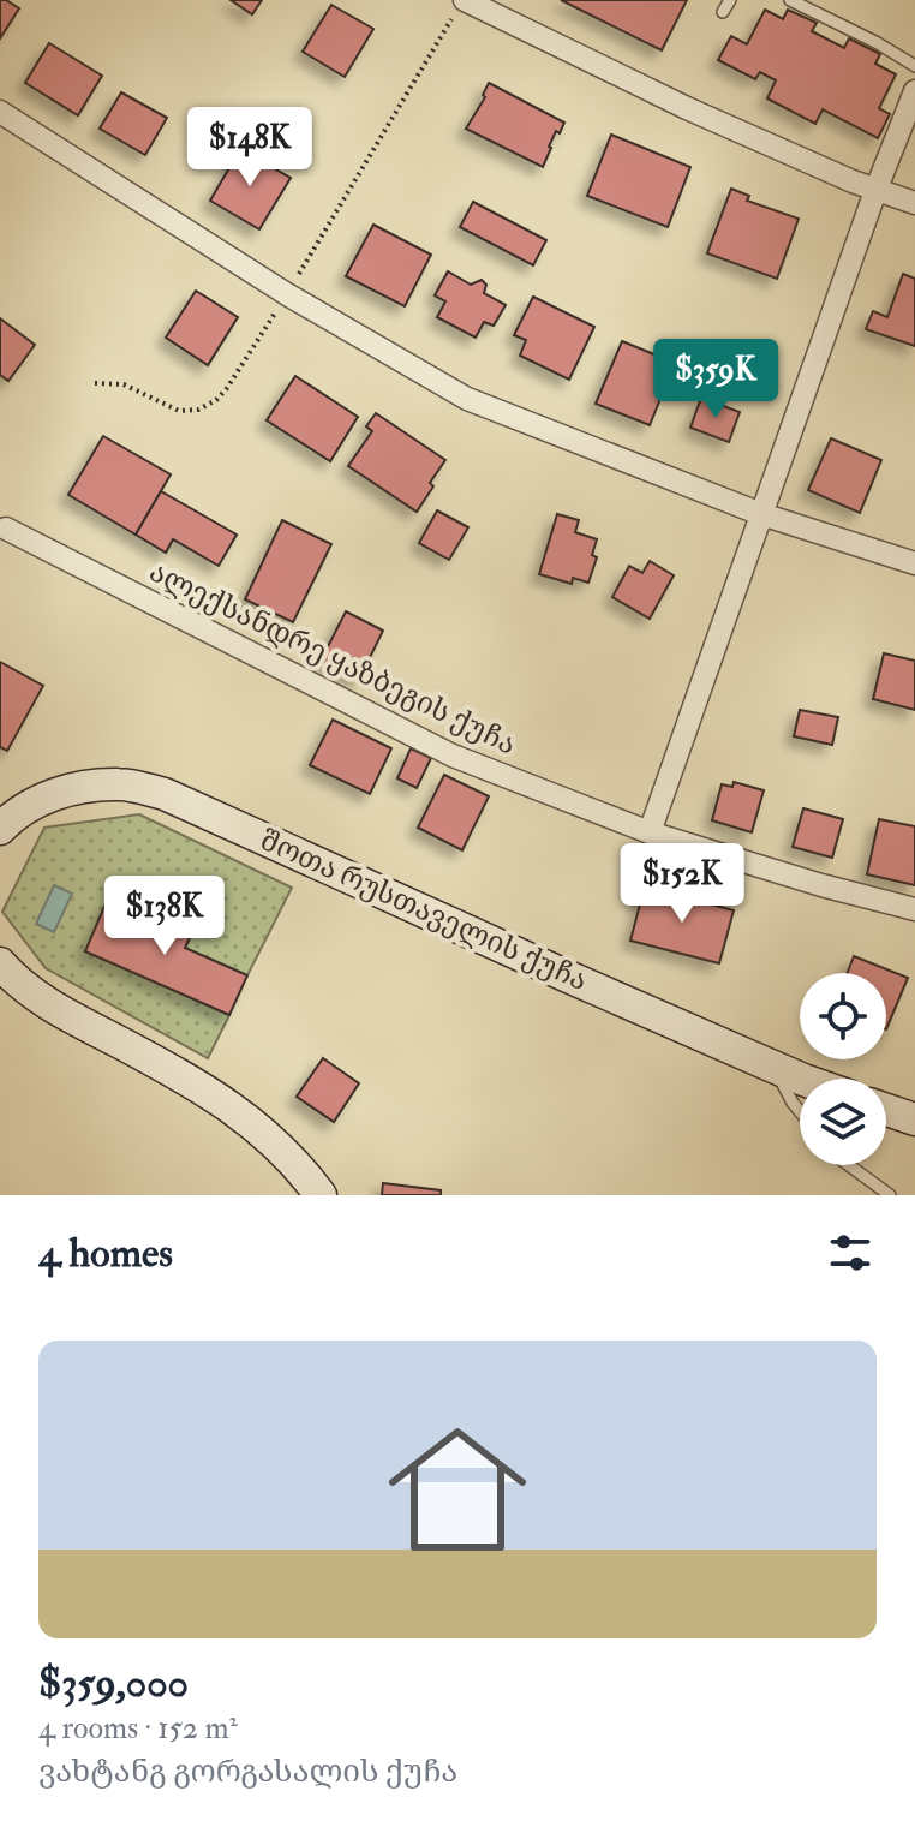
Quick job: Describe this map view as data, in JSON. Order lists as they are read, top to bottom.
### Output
{
  "streets": {
    "main road": ["შოთა რუსთაველის ქუჩა"],
    "street": ["ალექსანდრე ყაზბეგის ქუჩა"]
  },
  "page": {
    "price": [
      "$148K",
      "$359K",
      "$152K",
      "$138K"
    ],
    "heading": "4 homes",
    "list": [
      {
        "name": "$359,000",
        "note": "4 rooms · 152 m² · ვახტანგ გორგასალის ქუჩა"
      }
    ]
  }
}
